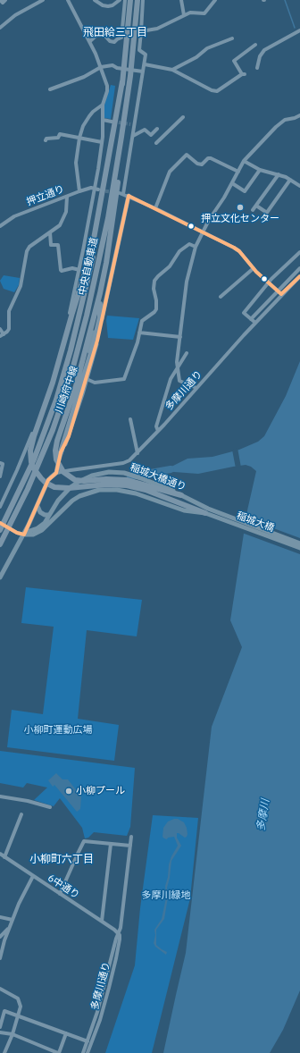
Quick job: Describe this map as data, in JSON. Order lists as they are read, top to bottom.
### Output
{
  "streets": {
    "highway": ["中央自動車道"],
    "main road": ["川崎府中線", "稲城大橋通り", "稲城大橋"],
    "street": ["押立通り", "多摩川通り", "6中通り"]
  },
  "crossings": [
    ["川崎府中線", "多摩川通り"],
    ["多摩川通り", "6中通り"],
    ["稲城大橋通り", "稲城大橋"]
  ],
  "districts": ["飛田給三丁目", "小柳町六丁目"],
  "water": ["多摩川"],
  "parks": ["小柳町運動広場", "多摩川緑地"],
  "places": ["押立文化センター", "小柳プール"]
}
